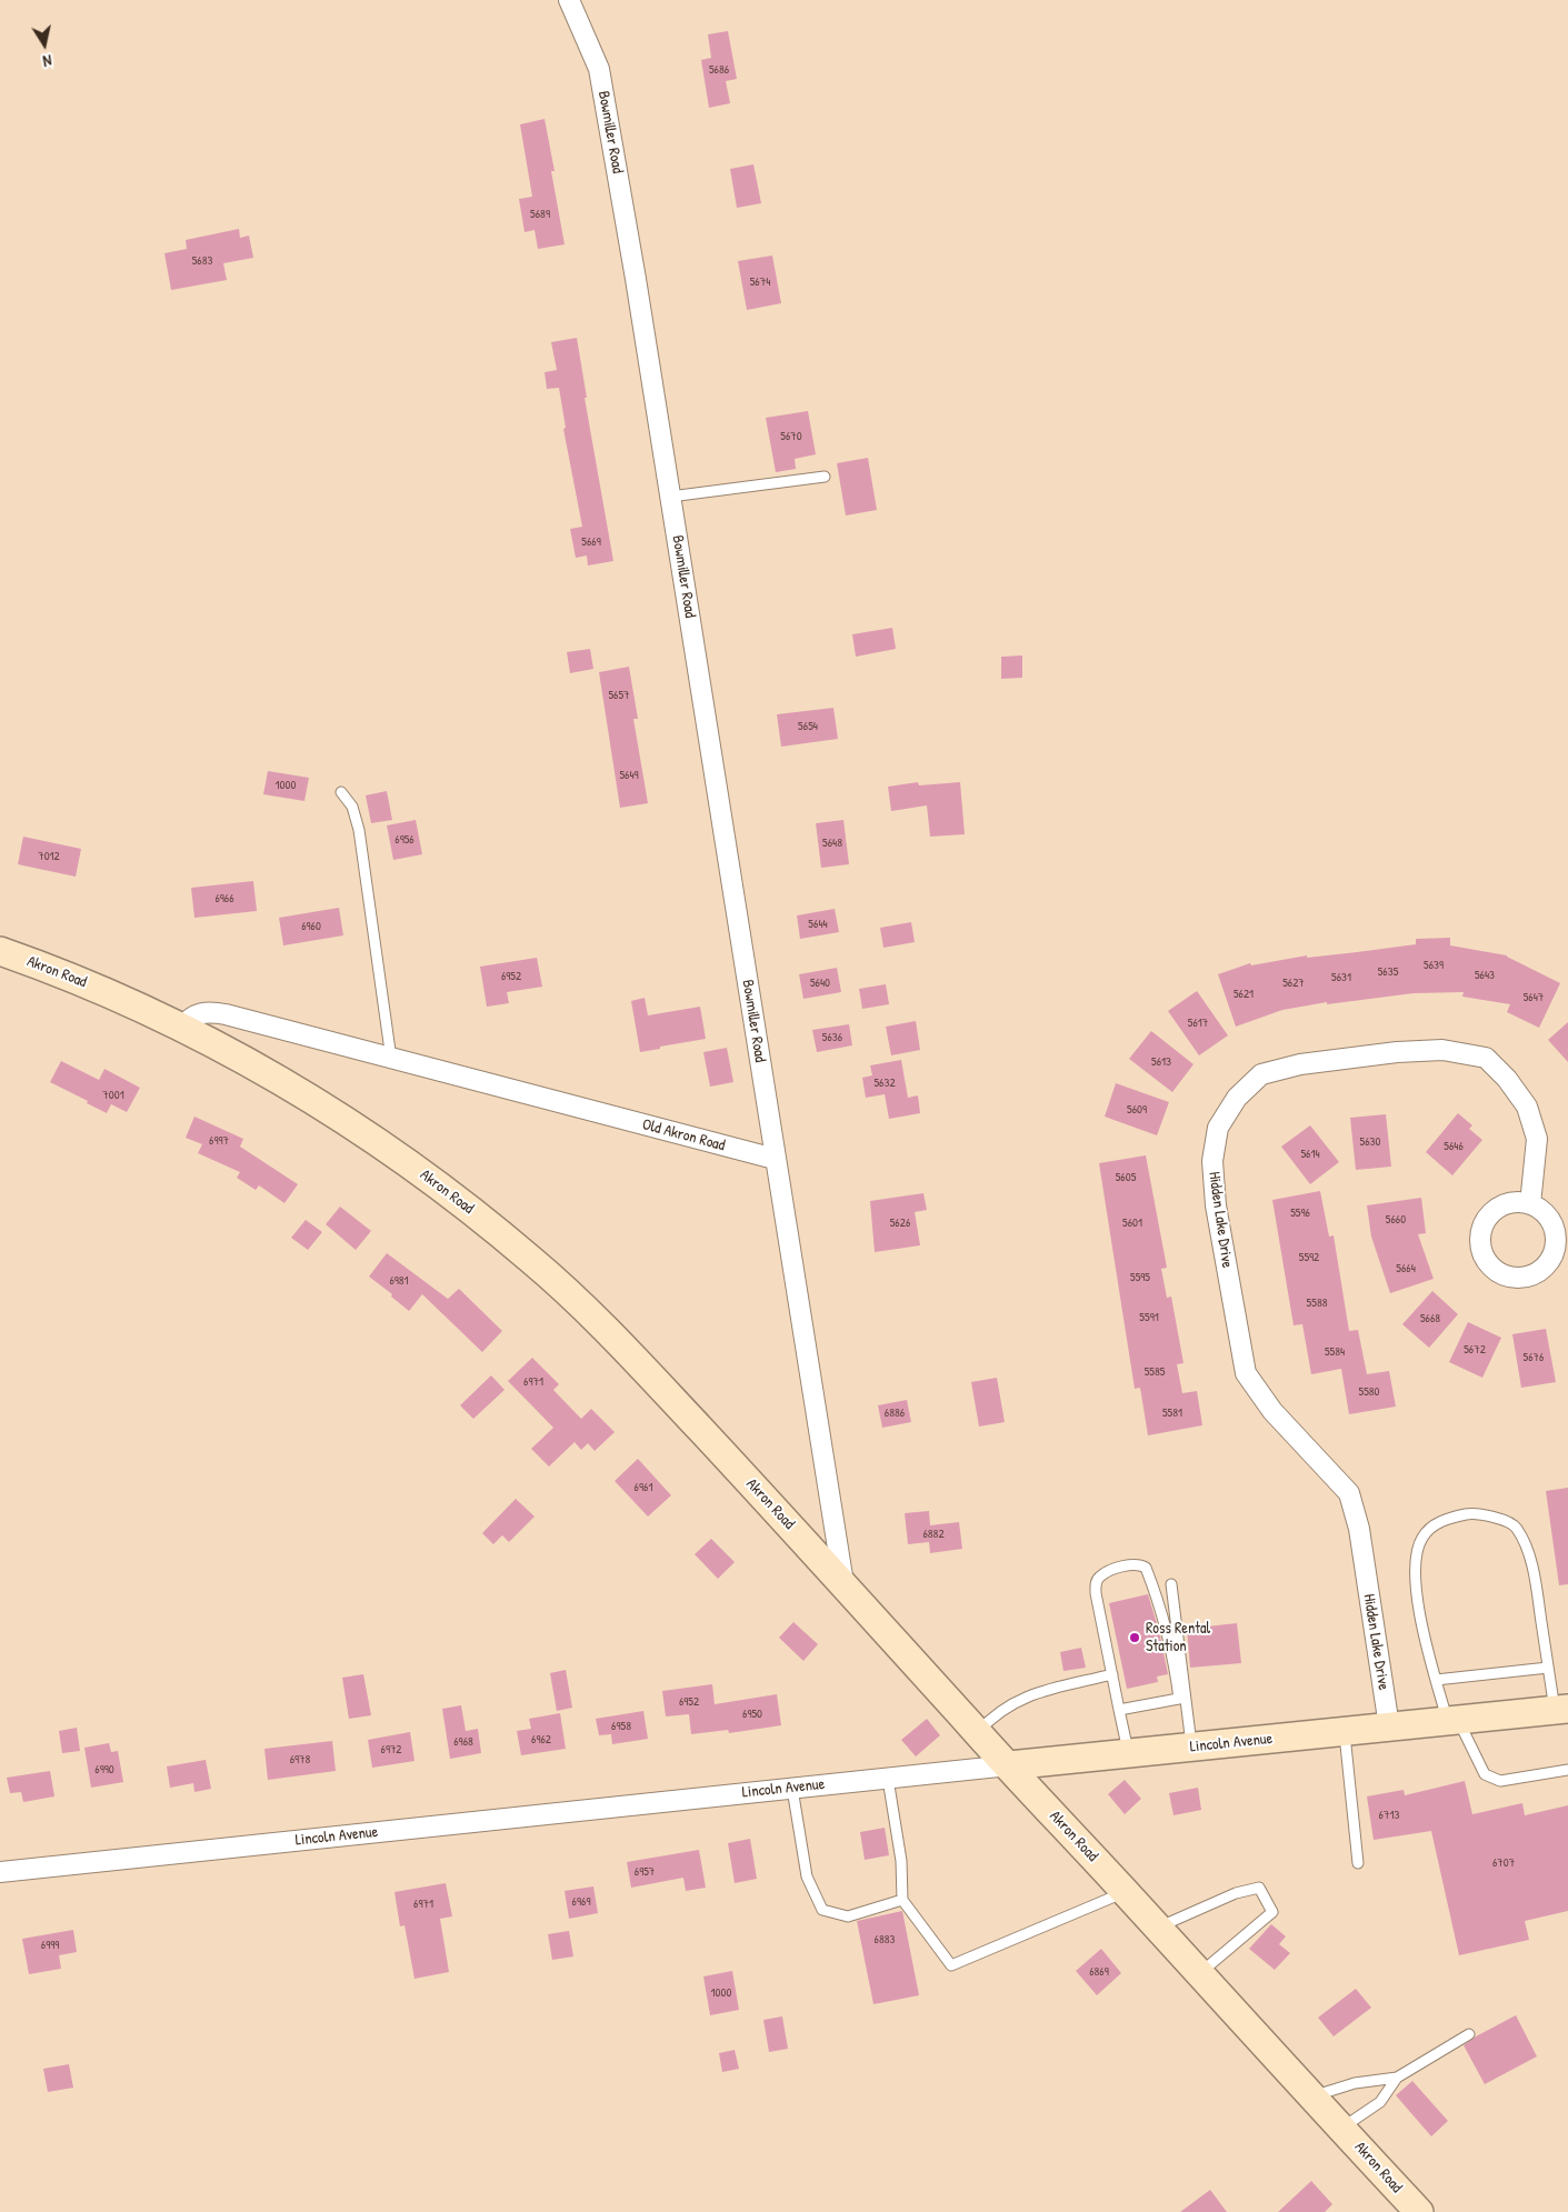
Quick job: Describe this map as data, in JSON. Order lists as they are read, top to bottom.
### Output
{
  "streets": {
    "main road": ["Akron Road", "Lincoln Avenue"],
    "street": ["Bowmiller Road", "Old Akron Road", "Hidden Lake Drive"]
  },
  "crossings": [
    ["Bowmiller Road", "Old Akron Road"],
    ["Akron Road", "Old Akron Road"],
    ["Akron Road", "Lincoln Avenue"],
    ["Hidden Lake Drive", "Lincoln Avenue"]
  ],
  "places": ["Ross Rental Station"],
  "house_numbers": [
    "5686",
    "5689",
    "5683",
    "5674",
    "5670",
    "5669",
    "5657",
    "5654",
    "5649",
    "1000",
    "6956",
    "5648",
    "7012",
    "6966",
    "5644",
    "6960",
    "5639",
    "5635",
    "5643",
    "6952",
    "5631",
    "5640",
    "5627",
    "5621",
    "5647",
    "5617",
    "5636",
    "5613",
    "5632",
    "7001",
    "5609",
    "6997",
    "5630",
    "5646",
    "5614",
    "5605",
    "5596",
    "5660",
    "5626",
    "5601",
    "5592",
    "5664",
    "5595",
    "6981",
    "5588",
    "5591",
    "5668",
    "5672",
    "5584",
    "5676",
    "5585",
    "6971",
    "5580",
    "6886",
    "5581",
    "6961",
    "6882",
    "6952",
    "6950",
    "6958",
    "6962",
    "6968",
    "6972",
    "6978",
    "6990",
    "6713",
    "6707",
    "6957",
    "6969",
    "6971",
    "6883",
    "6999",
    "6869",
    "1000"
  ],
  "north": "bottom"
}
